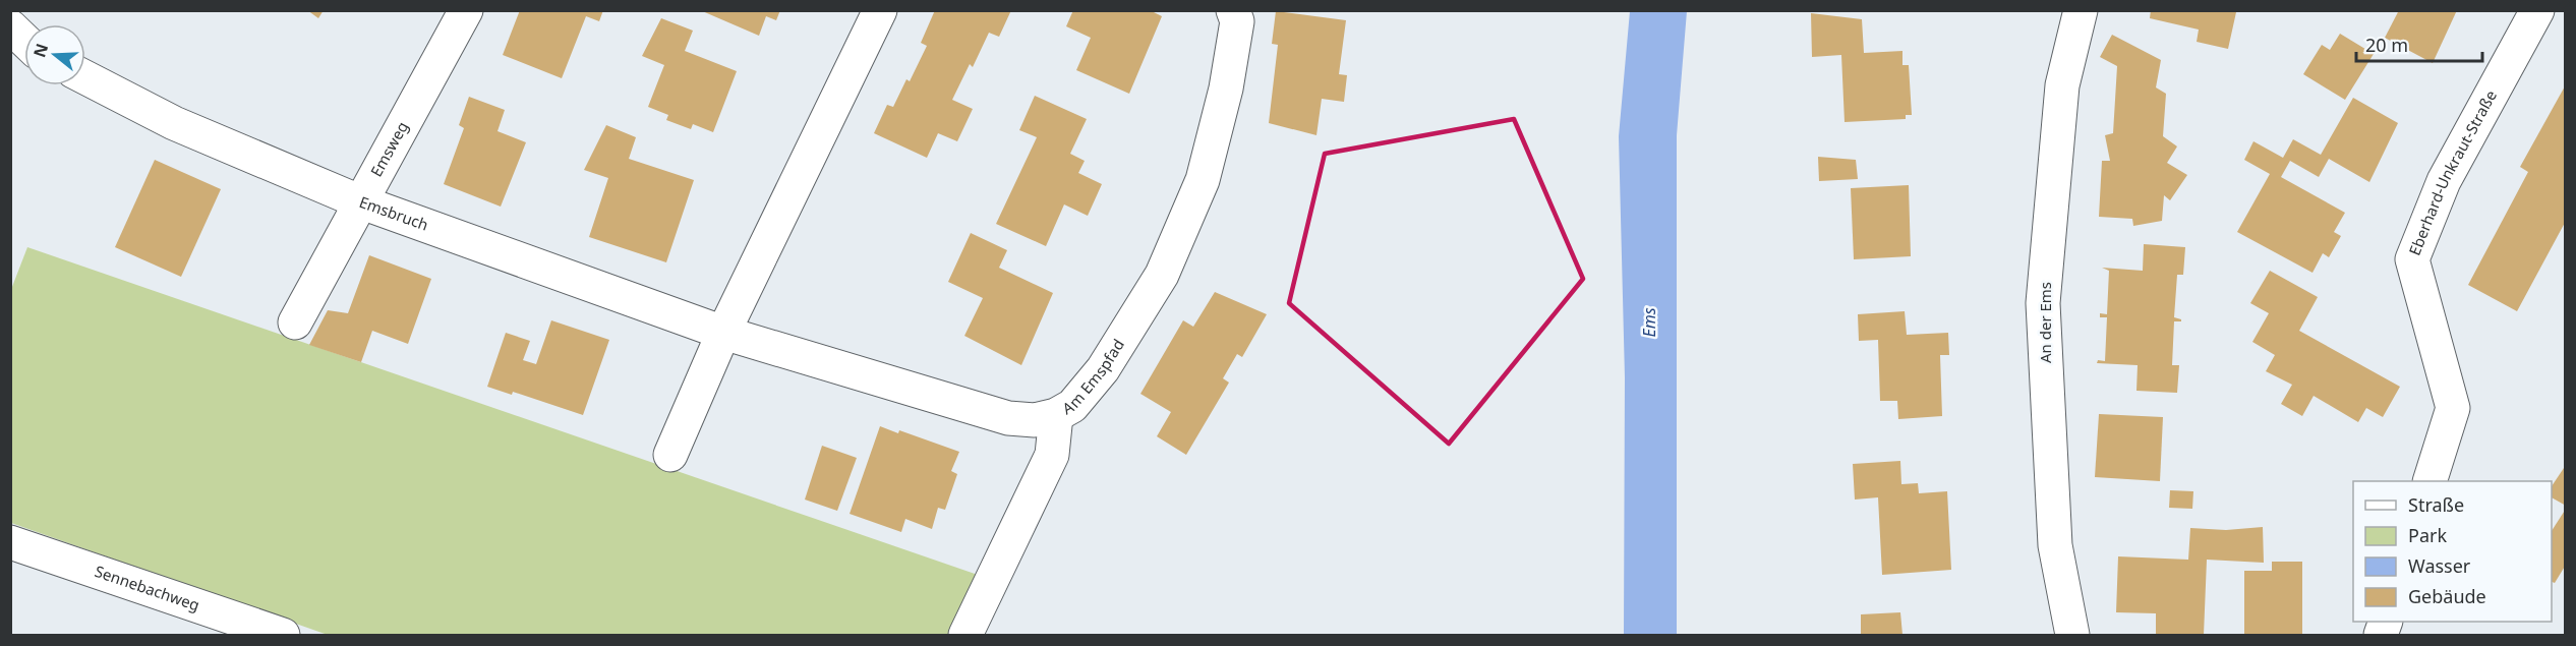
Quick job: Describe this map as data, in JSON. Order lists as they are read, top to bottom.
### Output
{
  "streets": {
    "street": [
      "Emsweg",
      "Eberhard-Unkraut-Straße",
      "Emsbruch",
      "An der Ems",
      "Am Emspfad",
      "Sennebachweg"
    ]
  },
  "crossings": [
    ["Emsweg", "Emsbruch"],
    ["Emsbruch", "Am Emspfad"]
  ],
  "water": ["Ems"],
  "legend": [
    "Straße",
    "Park",
    "Wasser",
    "Gebäude"
  ],
  "scale_bar": "20 m",
  "north": "left"
}
